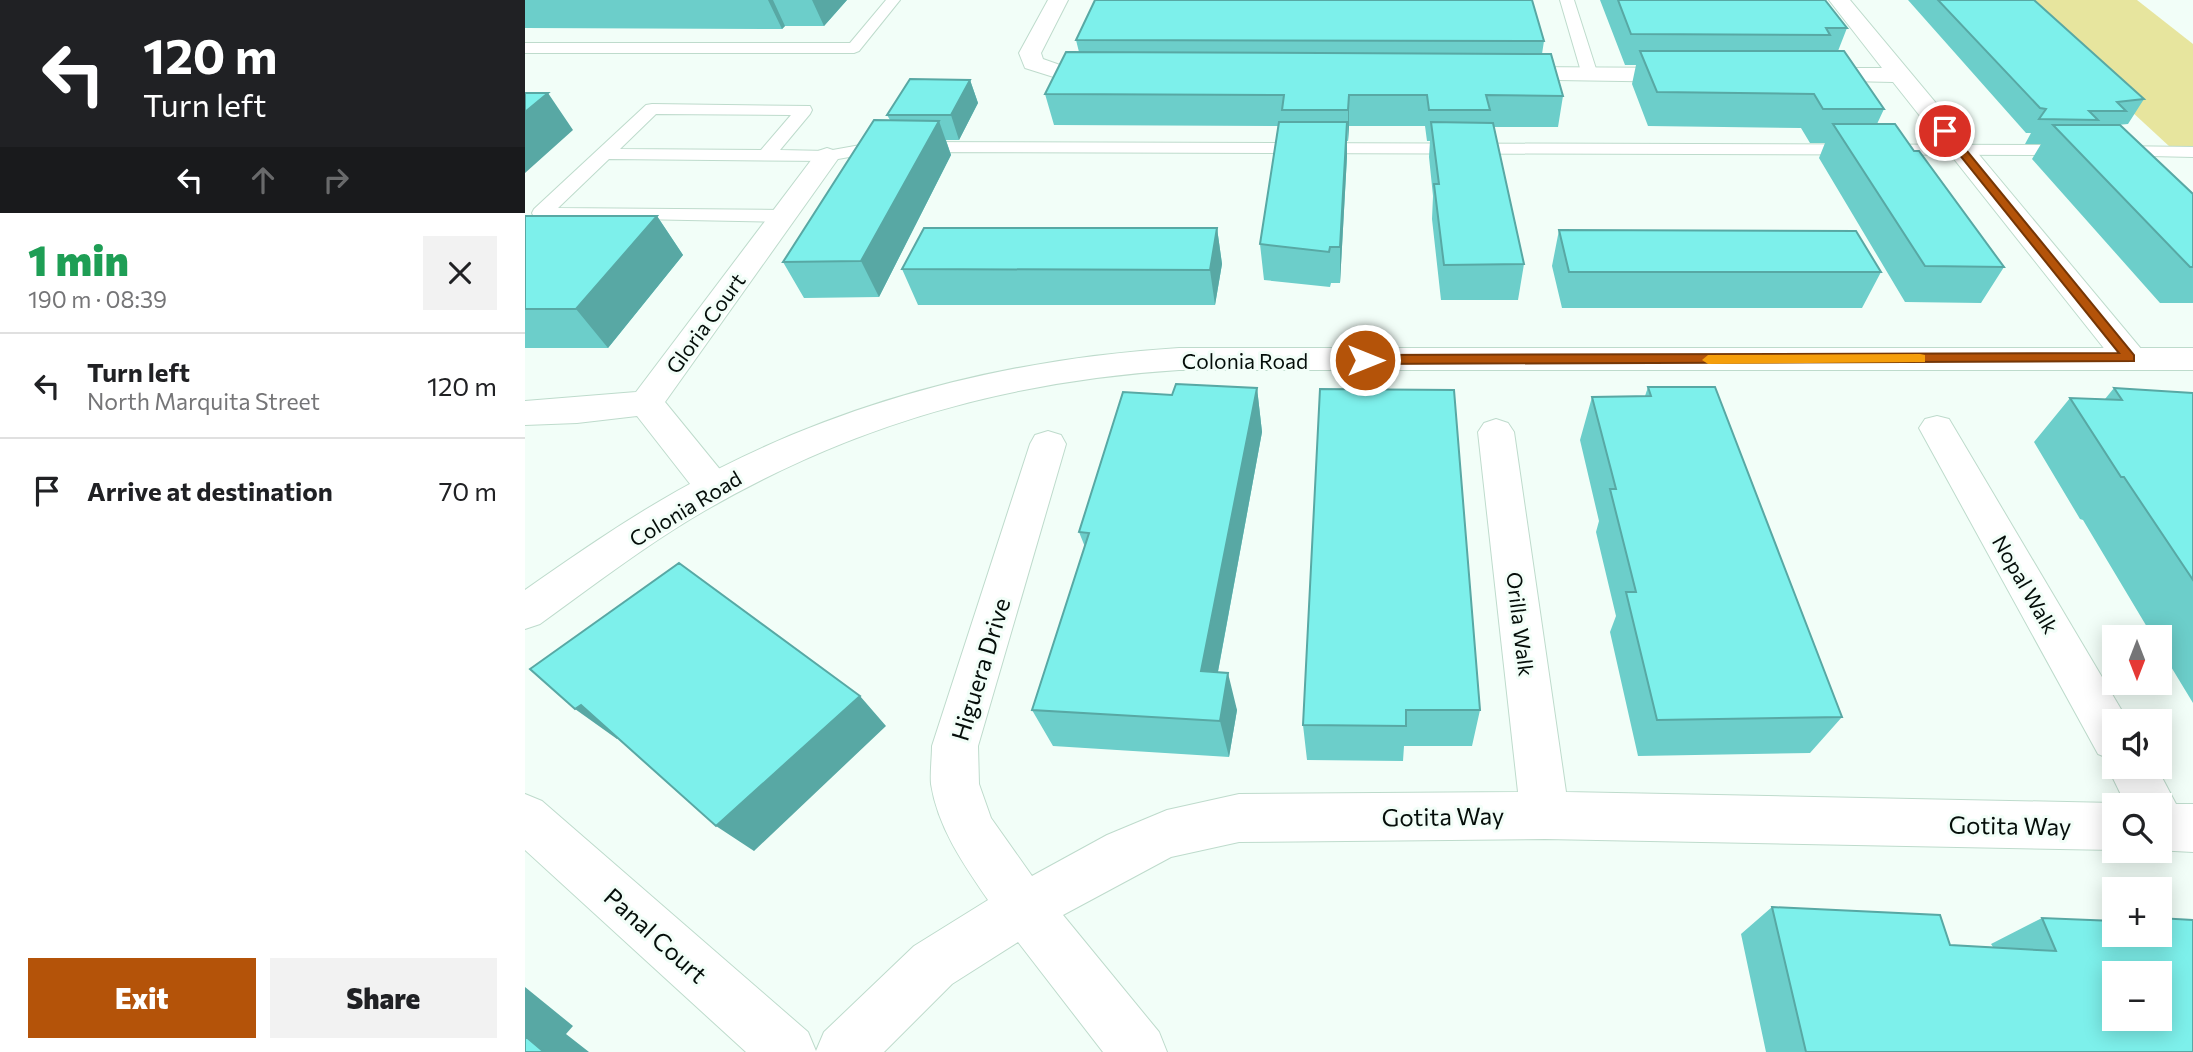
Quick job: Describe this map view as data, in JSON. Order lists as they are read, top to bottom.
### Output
{
  "streets": {
    "street": [
      "Gloria Court",
      "Colonia Road",
      "Nopal Walk",
      "Orilla Walk",
      "Higuera Drive",
      "Gotita Way",
      "Panal Court"
    ]
  },
  "crossings": [
    ["Orilla Walk", "Gotita Way"],
    ["Higuera Drive", "Gotita Way"]
  ],
  "north": "bottom",
  "page": {
    "turn": ["120 m", "Turn left"],
    "heading": ["1 min", "190 m · 08:39"],
    "list": [
      {
        "name": "Turn left",
        "note": "North Marquita Street",
        "value": "120 m"
      },
      {
        "name": "Arrive at destination",
        "value": "70 m"
      }
    ],
    "map_buttons": ["+", "−"],
    "buttons": ["Exit", "Share"]
  }
}
